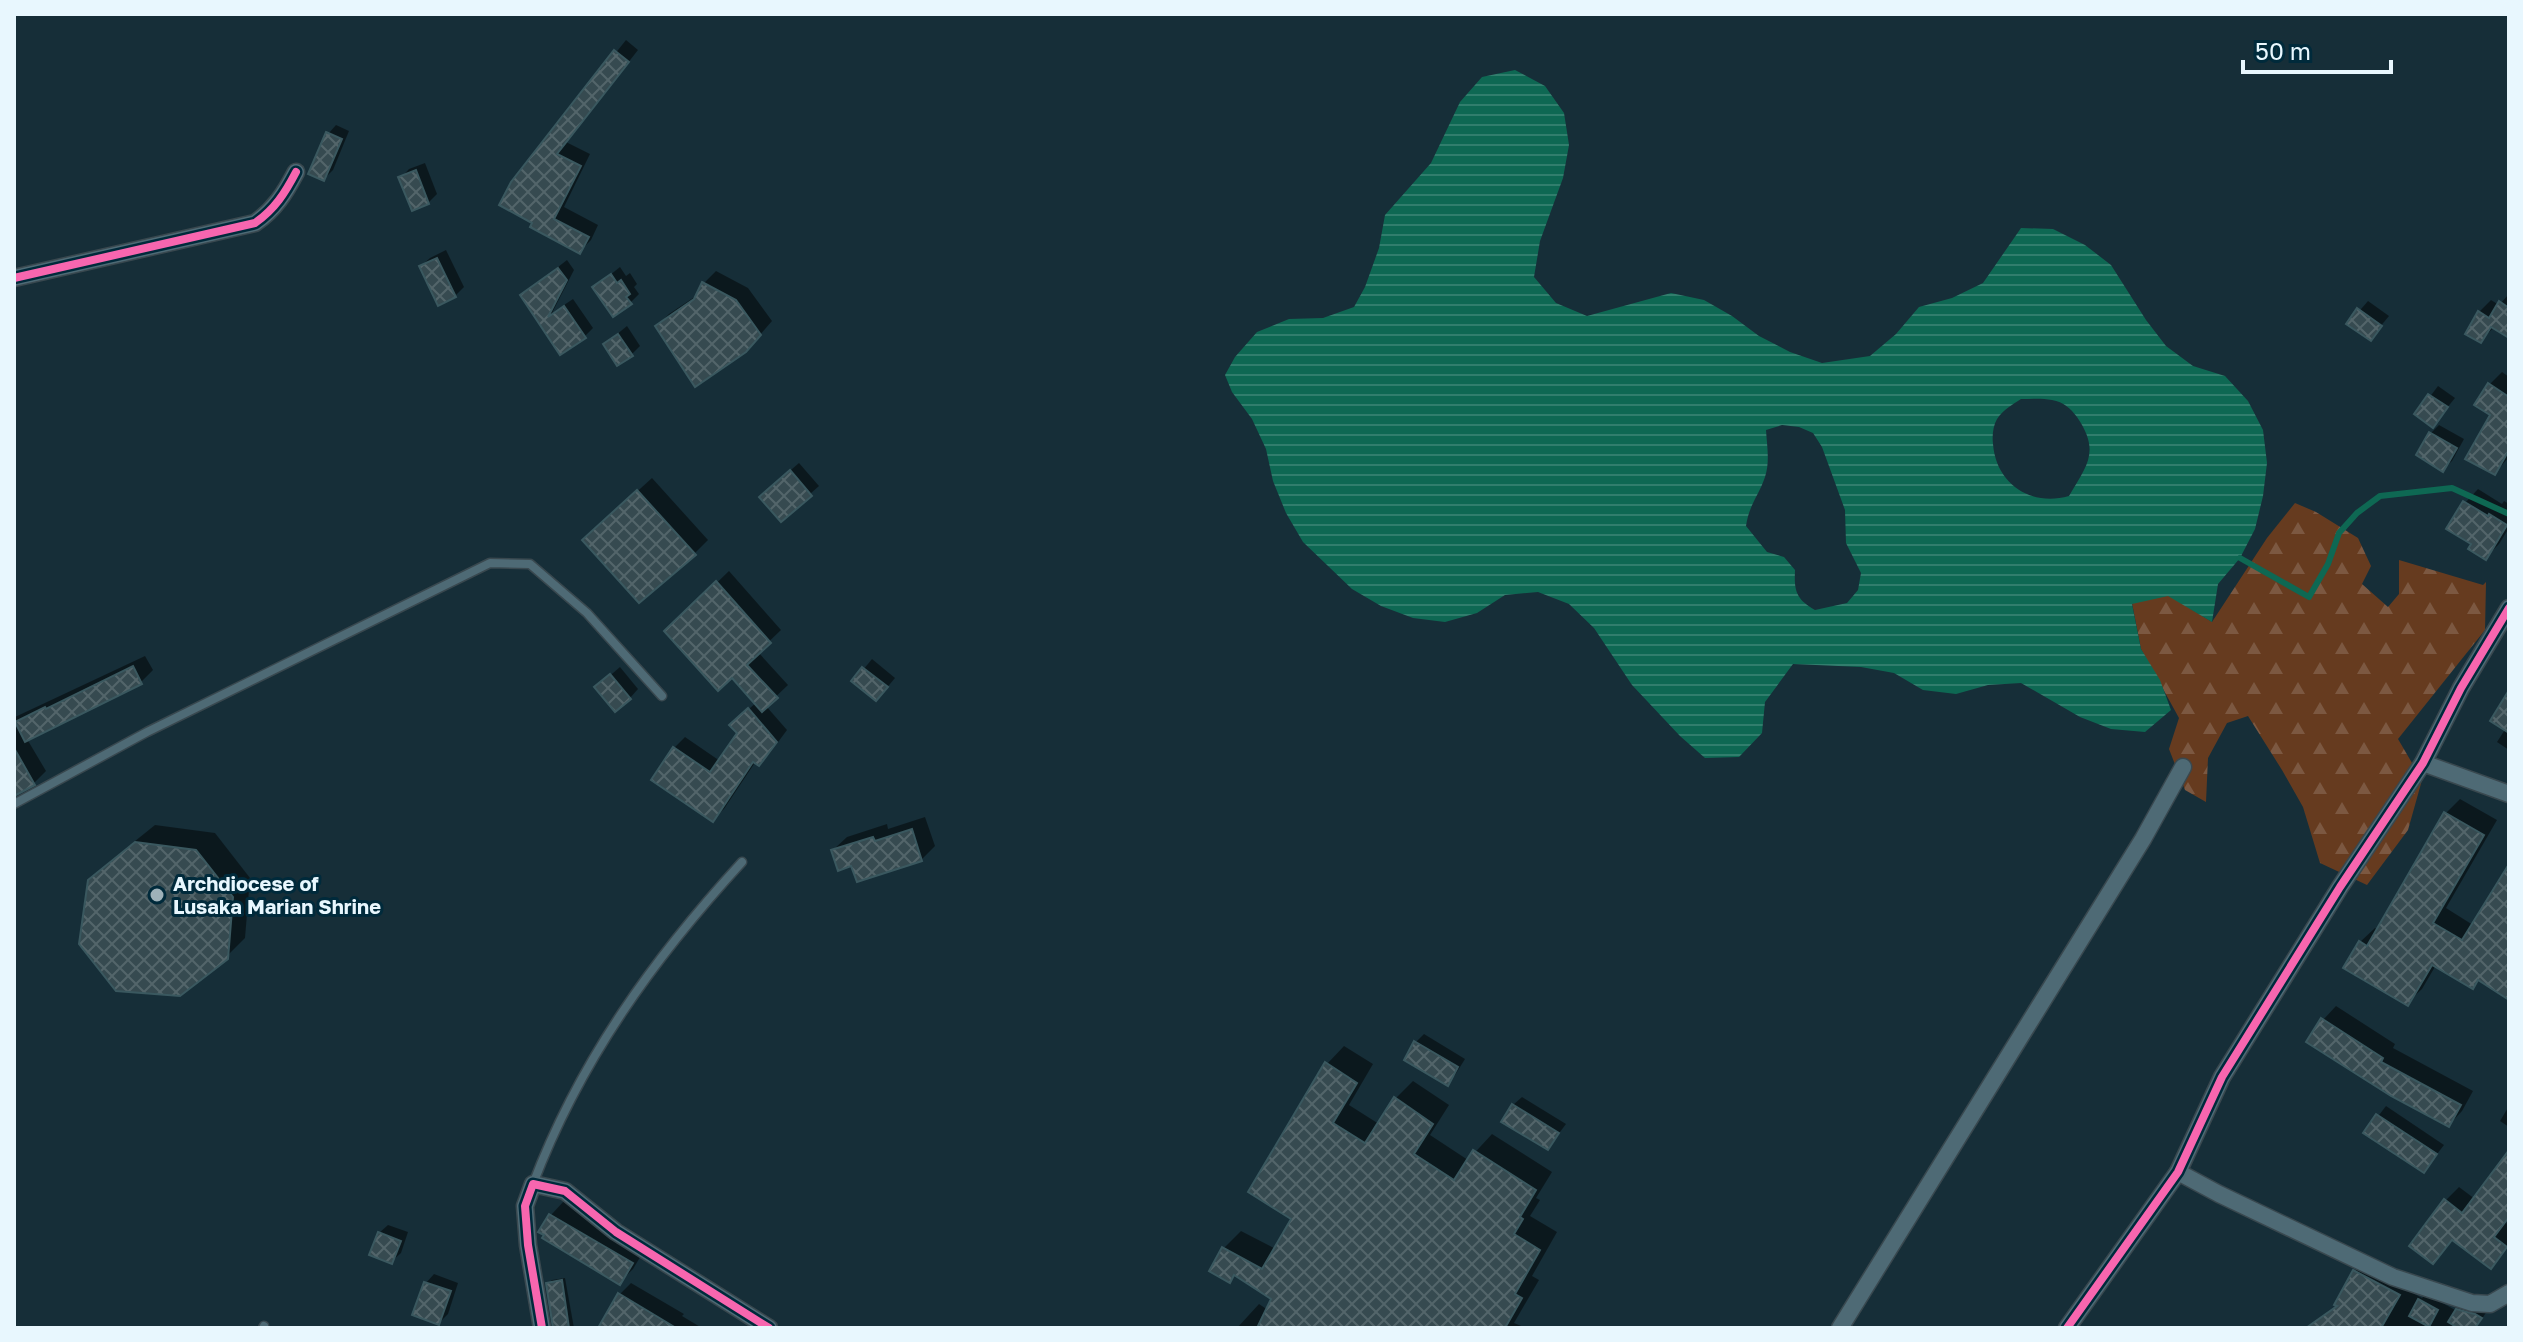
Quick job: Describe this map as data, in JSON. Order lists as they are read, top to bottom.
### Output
{
  "places": ["Archdiocese of Lusaka Marian Shrine"],
  "scale_bar": "50 m"
}
